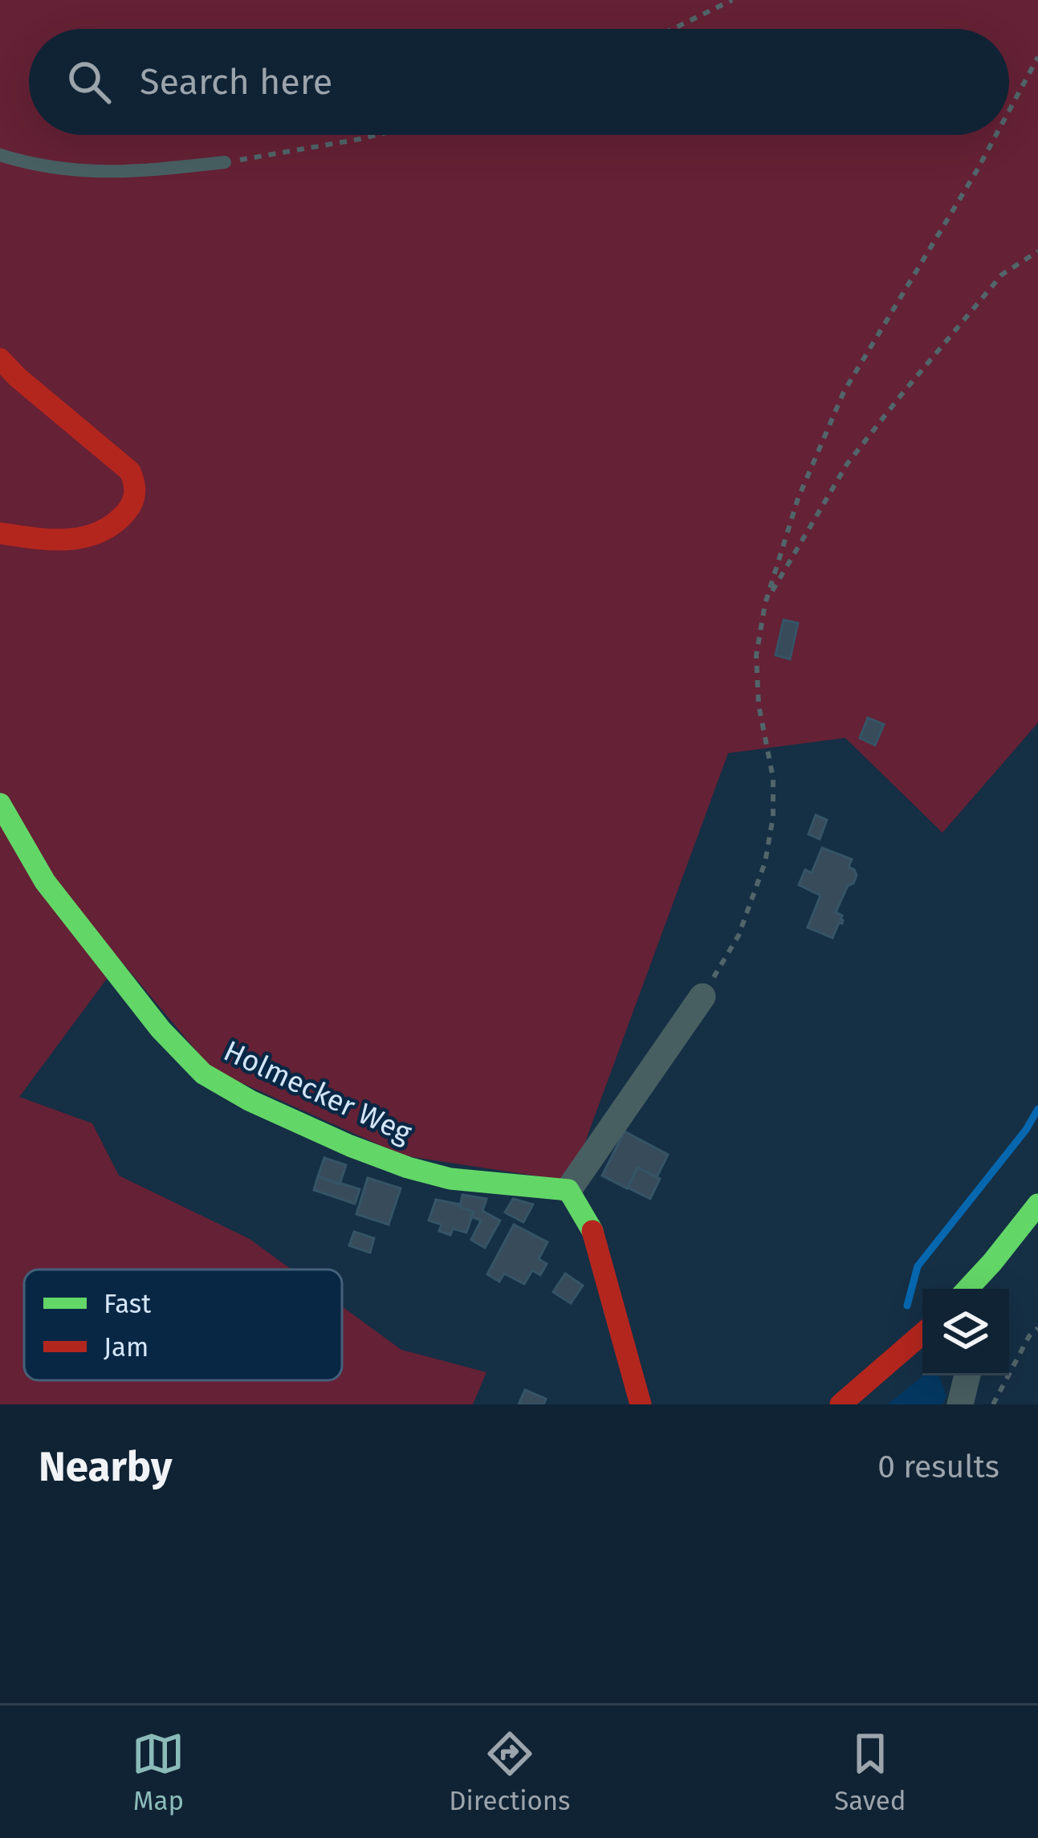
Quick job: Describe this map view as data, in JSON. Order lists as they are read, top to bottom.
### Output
{
  "streets": {
    "street": ["Holmecker Weg"]
  },
  "legend": ["Fast", "Jam"],
  "page": {
    "search": "Search here",
    "heading": ["Nearby", "0 results"],
    "nav": ["Map", "Directions", "Saved"]
  }
}
